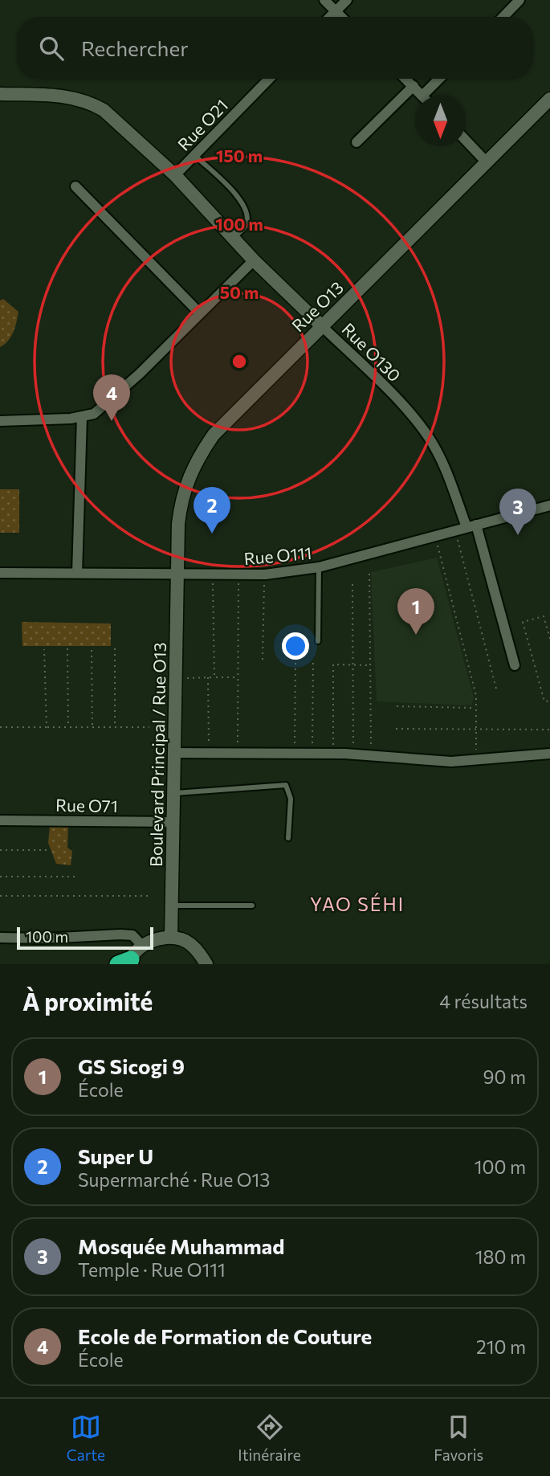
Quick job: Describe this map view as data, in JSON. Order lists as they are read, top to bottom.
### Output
{
  "streets": {
    "main road": ["Rue O13", "Rue O130", "Boulevard Principal / Rue O13"],
    "street": ["Rue O21", "Rue O111", "Rue O71"]
  },
  "crossings": [
    ["Rue O21", "Rue O130"],
    ["Rue O13", "Rue O130"],
    ["Rue O13", "Rue O111"],
    ["Rue O13", "Boulevard Principal / Rue O13"],
    ["Rue O130", "Rue O111"],
    ["Rue O111", "Boulevard Principal / Rue O13"],
    ["Boulevard Principal / Rue O13", "Rue O71"]
  ],
  "districts": ["YAO SÉHI"],
  "scale_bar": "100 m",
  "north": "bottom",
  "page": {
    "search": "Rechercher",
    "pins": [
      "4",
      "2",
      "3",
      "1"
    ],
    "scale": "100 m",
    "heading": ["À proximité", "4 résultats"],
    "list": [
      {
        "mark": "1",
        "name": "GS Sicogi 9",
        "note": "École",
        "value": "90 m"
      },
      {
        "mark": "2",
        "name": "Super U",
        "note": "Supermarché · Rue O13",
        "value": "100 m"
      },
      {
        "mark": "3",
        "name": "Mosquée Muhammad",
        "note": "Temple · Rue O111",
        "value": "180 m"
      },
      {
        "mark": "4",
        "name": "Ecole de Formation de Couture",
        "note": "École",
        "value": "210 m"
      }
    ],
    "nav": ["Carte", "Itinéraire", "Favoris"]
  },
  "rings": ["150 m", "100 m", "50 m"]
}
